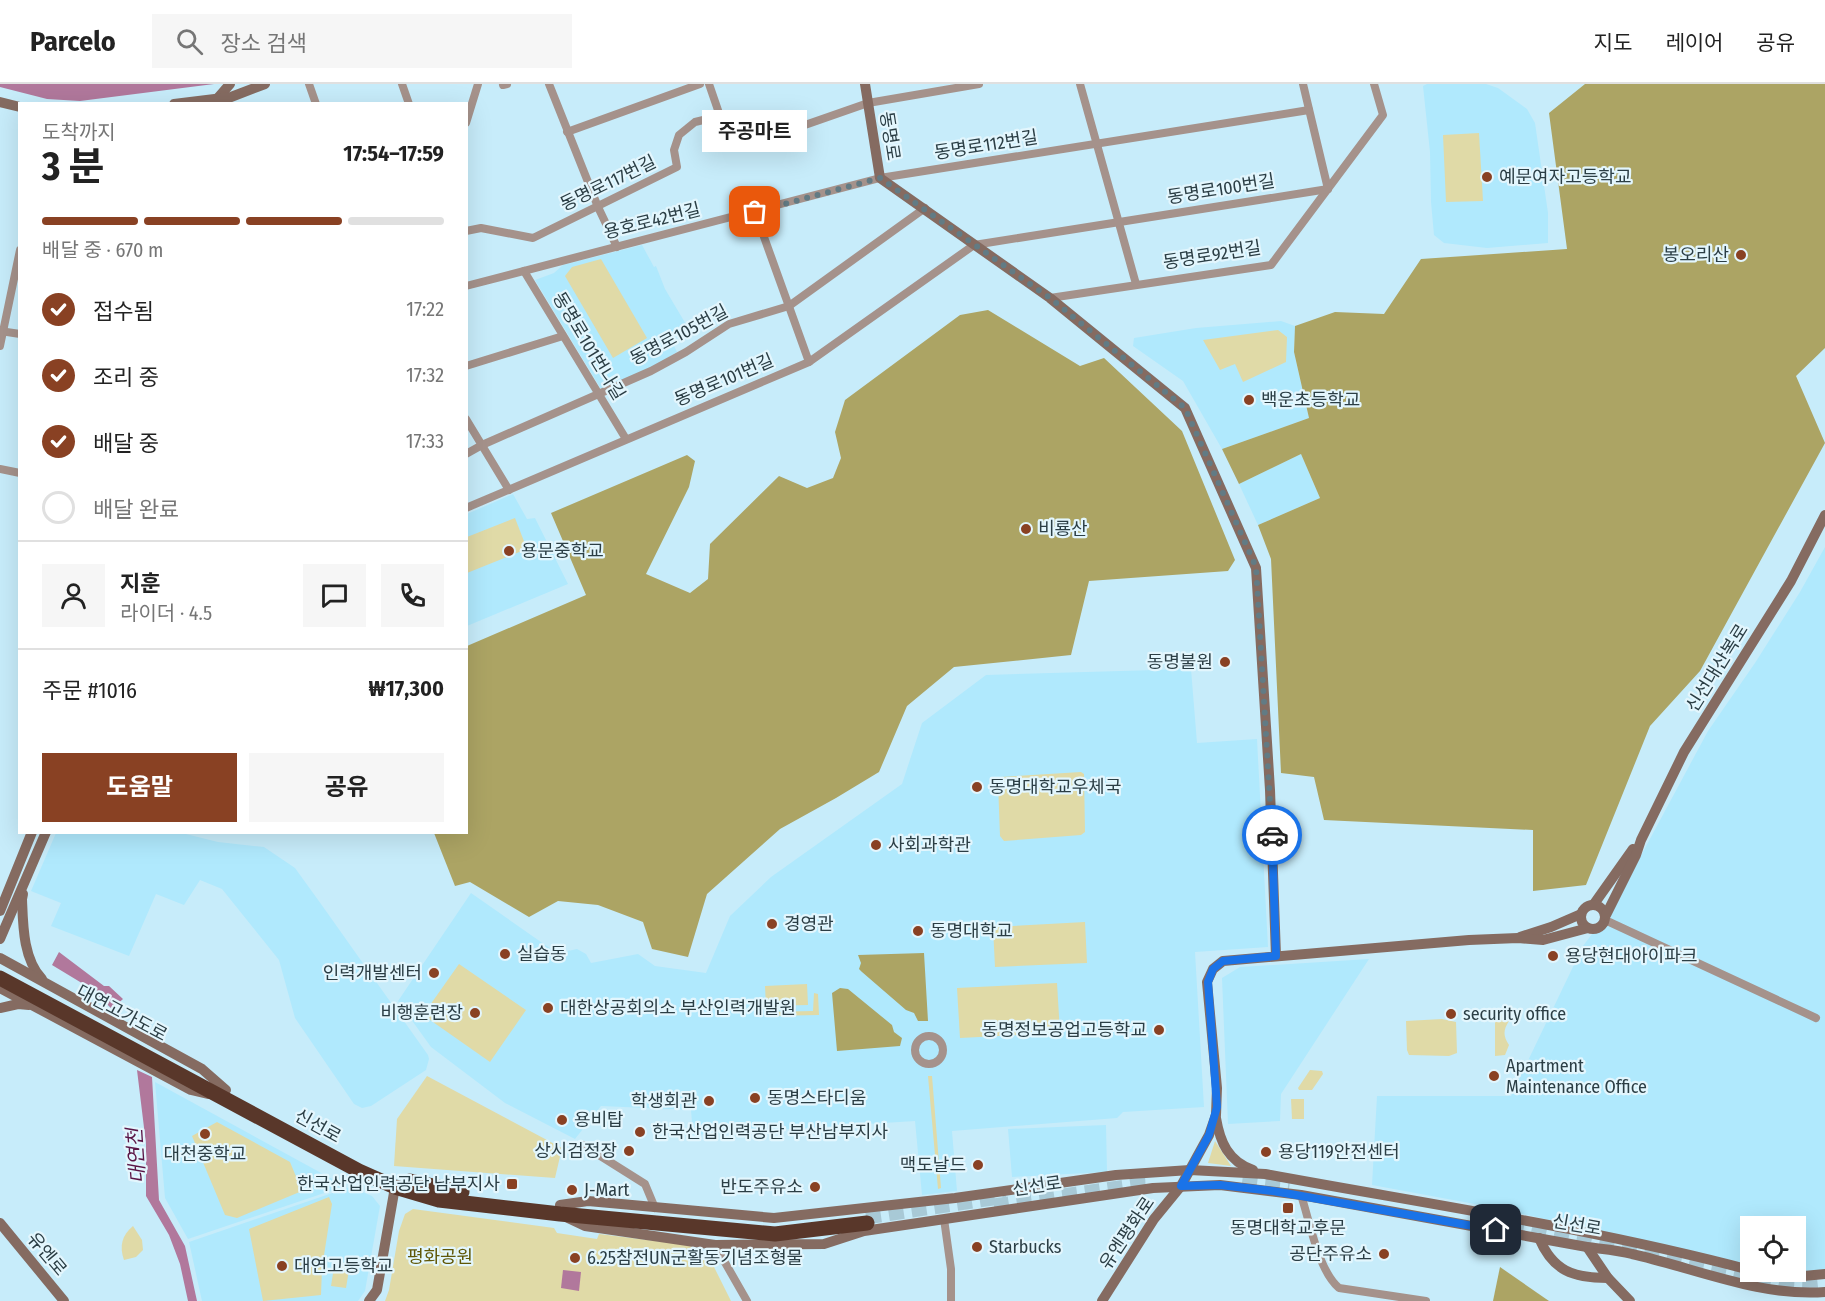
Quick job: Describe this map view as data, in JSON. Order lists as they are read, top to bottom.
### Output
{
  "streets": {
    "highway": ["대연고가도로", "신선로"],
    "main road": [
      "동명로",
      "신선대산복로",
      "유엔평화로",
      "유엔로"
    ],
    "street": [
      "동명로112번길",
      "동명로117번길",
      "동명로100번길",
      "용호로42번길",
      "동명로92번길",
      "동명로105번길",
      "동명로101번나길",
      "동명로101번길"
    ]
  },
  "crossings": [
    ["동명로", "동명로112번길"],
    ["동명로", "동명로100번길"],
    ["동명로", "용호로42번길"],
    ["동명로", "동명로92번길"],
    ["동명로", "동명로105번길"],
    ["동명로", "동명로101번길"],
    ["동명로", "신선대산복로"],
    ["동명로112번길", "용호로42번길"],
    ["동명로100번길", "동명로92번길"],
    ["동명로100번길", "동명로101번길"],
    ["용호로42번길", "동명로101번나길"],
    ["동명로105번길", "동명로101번나길"],
    ["동명로101번나길", "동명로101번길"],
    ["대연고가도로", "신선로"],
    ["신선로", "유엔평화로"]
  ],
  "water": ["대연천"],
  "parks": ["평화공원"],
  "places": {
    "other": [
      "예문여자고등학교",
      "주공마트",
      "봉오리산",
      "백운초등학교",
      "비룡산",
      "용문중학교",
      "동명불원",
      "동명대학교우체국",
      "사회과학관",
      "경영관",
      "동명대학교",
      "실습동",
      "용당현대아이파크",
      "인력개발센터",
      "대한상공회의소 부산인력개발원",
      "비행훈련장",
      "security office",
      "동명정보공업고등학교",
      "Apartment Maintenance Office",
      "동명스타디움",
      "학생회관",
      "용비탑",
      "한국산업인력공단 부산남부지사",
      "대천중학교",
      "상시검정장",
      "용당119안전센터",
      "맥도날드",
      "반도주유소",
      "J-Mart",
      "Starbucks",
      "공단주유소",
      "6.25참전UN군활동기념조형물",
      "대연고등학교"
    ],
    "transit": ["한국산업인력공단 남부지사", "동명대학교후문"]
  },
  "page": {
    "header": "Parcelo",
    "search": "장소 검색",
    "nav": ["지도", "레이어", "공유"],
    "heading": ["3 분", "도착까지", "17:54–17:59"],
    "panel": [
      "지훈",
      "라이더 · 4.5",
      "주문 #1016",
      "₩17,300"
    ],
    "bubble": "주공마트",
    "bar": "배달 중 · 670 m",
    "list": [
      ["접수됨", "17:22"],
      ["조리 중", "17:32"],
      ["배달 중", "17:33"],
      "배달 완료"
    ],
    "buttons": ["도움말", "공유"]
  }
}
